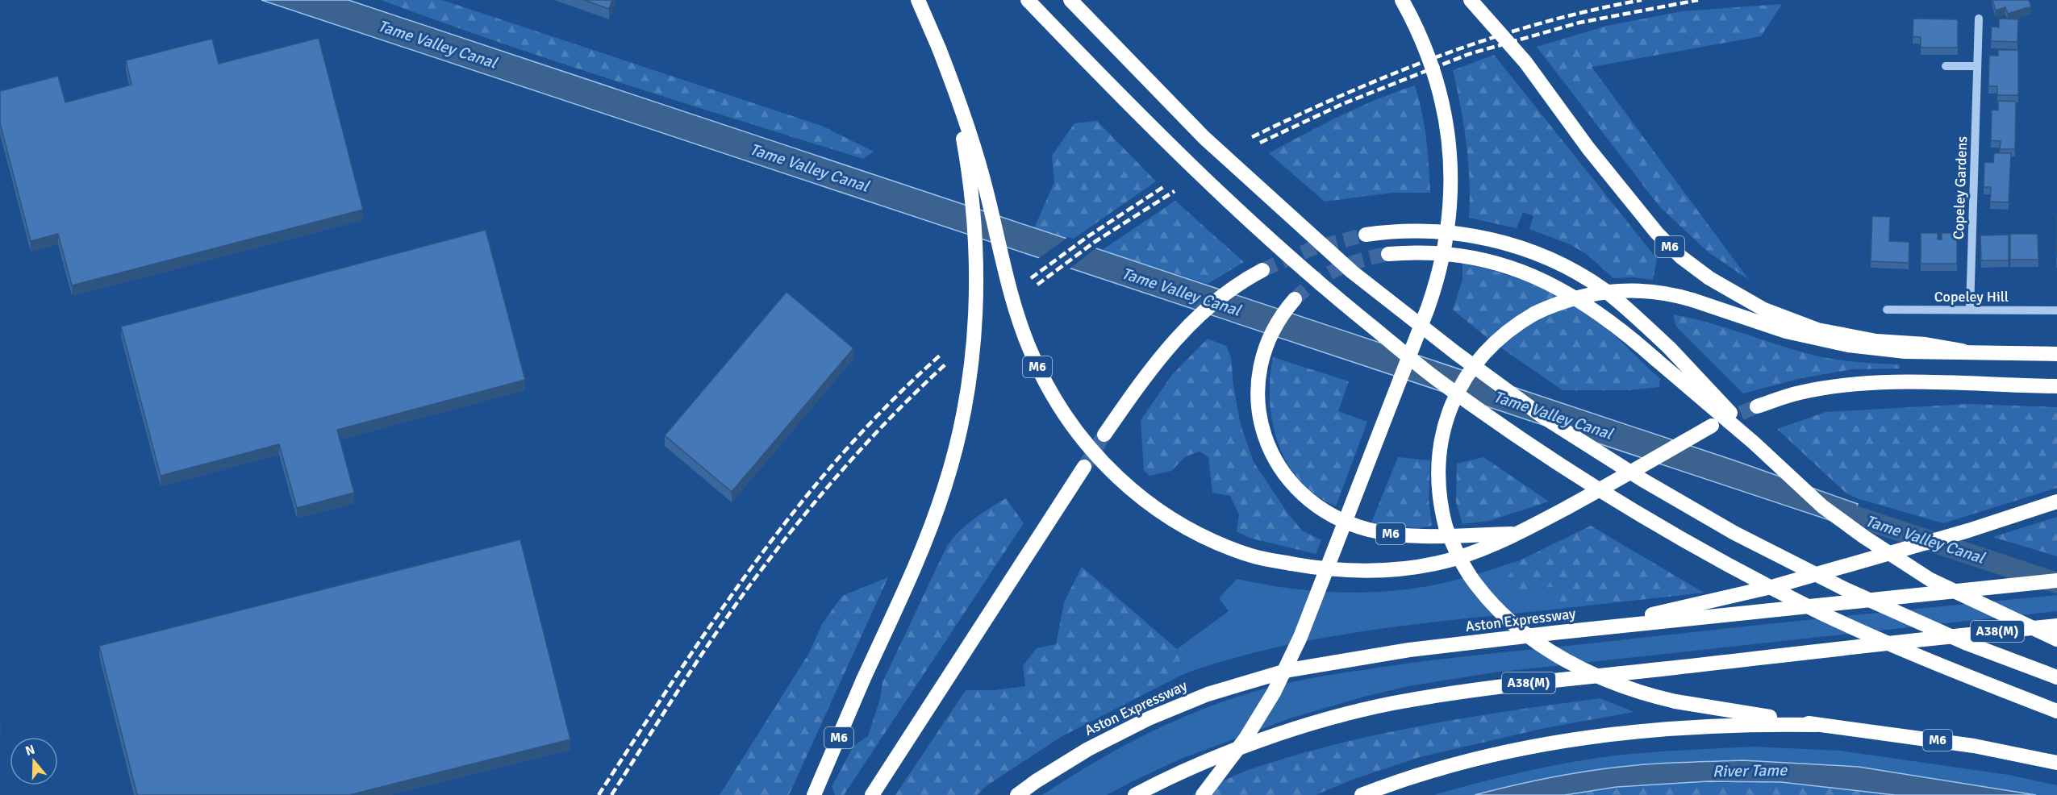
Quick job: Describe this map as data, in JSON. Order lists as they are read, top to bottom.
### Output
{
  "streets": {
    "highway": ["M6", "Aston Expressway", "A38(M)"],
    "street": ["Copeley Gardens", "Copeley Hill"]
  },
  "crossings": [
    ["Copeley Gardens", "Copeley Hill"]
  ],
  "water": ["Tame Valley Canal", "River Tame"],
  "north": "top"
}
